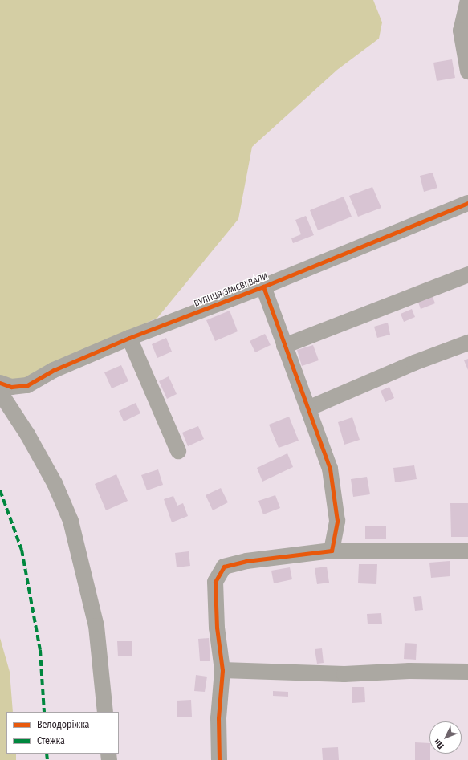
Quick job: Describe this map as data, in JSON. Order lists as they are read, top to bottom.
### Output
{
  "streets": {
    "street": ["ВУЛИЦЯ ЗМІЄВІ ВАЛИ"]
  },
  "legend": ["Велодоріжка", "Стежка"],
  "north": "bottom left"
}
